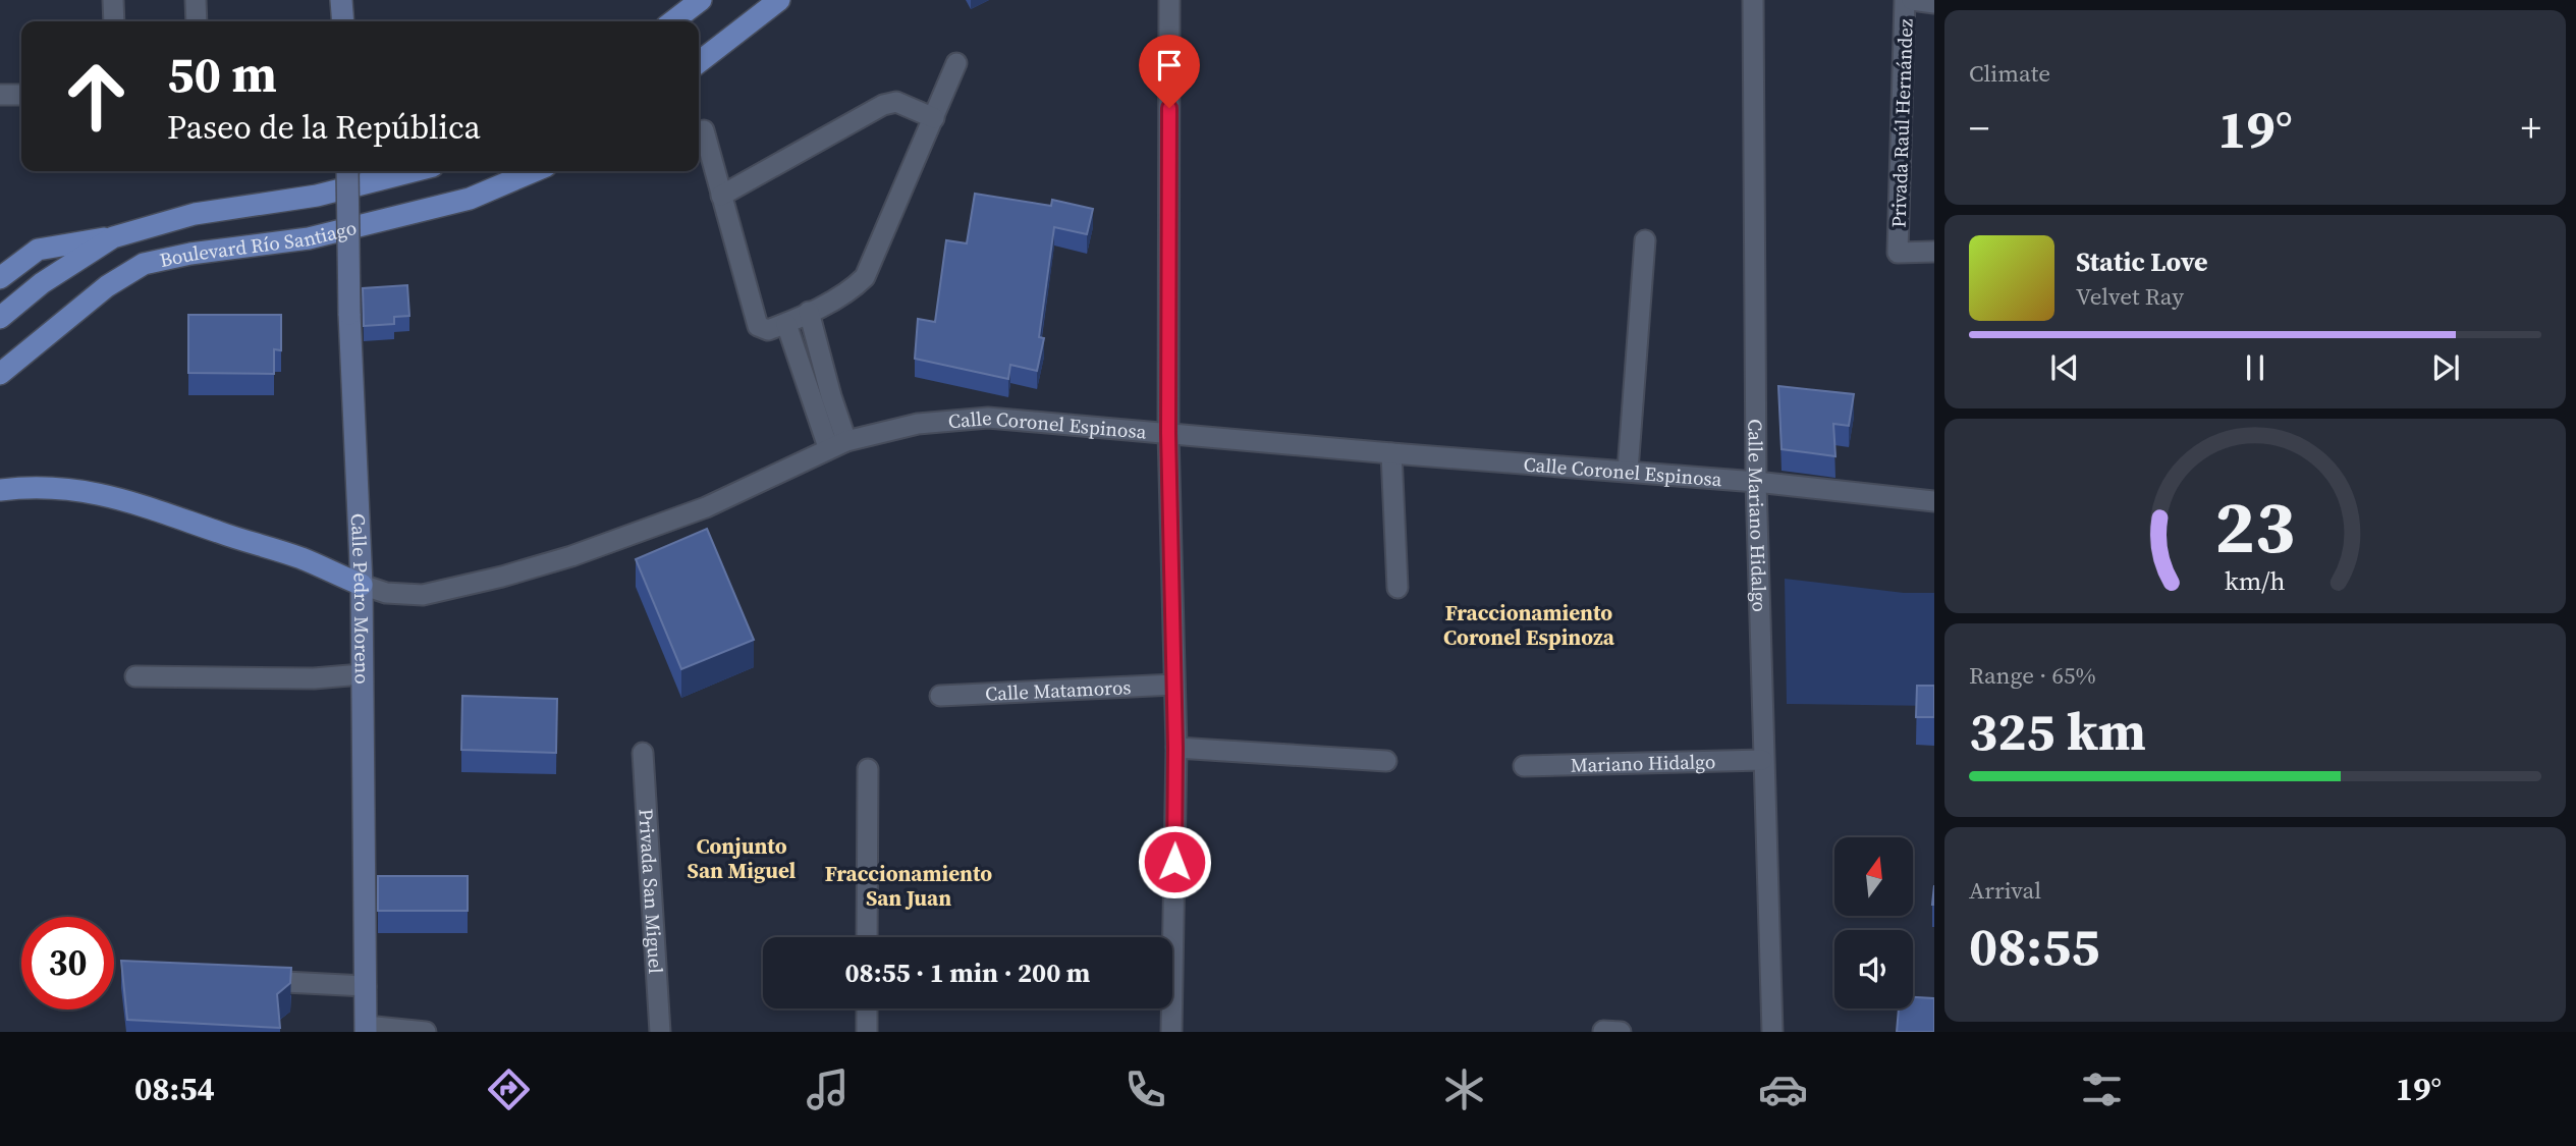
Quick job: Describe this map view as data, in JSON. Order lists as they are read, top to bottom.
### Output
{
  "streets": {
    "main road": ["Boulevard Río Santiago"],
    "street": [
      "Privada Raúl Hernández",
      "Calle Coronel Espinosa",
      "Calle Mariano Hidalgo",
      "Calle Pedro Moreno",
      "Calle Matamoros",
      "Mariano Hidalgo",
      "Privada San Miguel"
    ]
  },
  "crossings": [
    ["Calle Coronel Espinosa", "Calle Mariano Hidalgo"],
    ["Calle Coronel Espinosa", "Calle Pedro Moreno"],
    ["Calle Mariano Hidalgo", "Mariano Hidalgo"]
  ],
  "districts": ["Fraccionamiento Coronel Espinoza", "Conjunto San Miguel", "Fraccionamiento San Juan"],
  "north": "top",
  "page": {
    "tile": [
      "Climate",
      ["Range · 65%", "325 km"],
      ["Arrival", "08:55"]
    ],
    "turn": ["50 m", "Paseo de la República"],
    "heat": ["−", "19°", "+"],
    "song": ["Static Love", "Velvet Ray"],
    "limit": "30",
    "trip": "08:55 · 1 min · 200 m",
    "tabs": ["08:54", "19°"],
    "gauge": ["23", "km/h"]
  }
}
